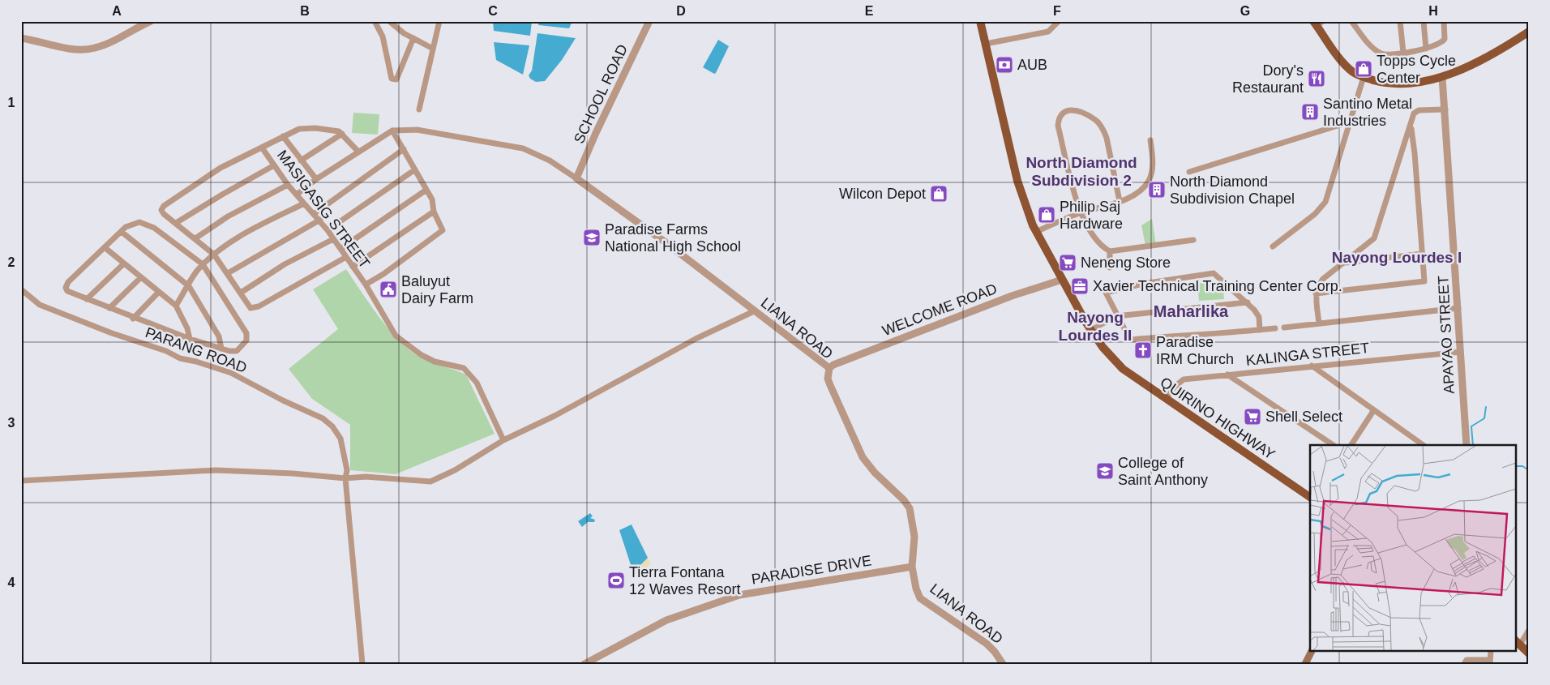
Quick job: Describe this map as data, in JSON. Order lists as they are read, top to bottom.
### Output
{
  "streets": {
    "main road": ["QUIRINO HIGHWAY"],
    "street": [
      "SCHOOL ROAD",
      "MASIGASIG STREET",
      "WELCOME ROAD",
      "LIANA ROAD",
      "APAYAO STREET",
      "PARANG ROAD",
      "KALINGA STREET",
      "PARADISE DRIVE"
    ]
  },
  "crossings": [
    ["SCHOOL ROAD", "LIANA ROAD"],
    ["WELCOME ROAD", "LIANA ROAD"],
    ["WELCOME ROAD", "QUIRINO HIGHWAY"],
    ["LIANA ROAD", "PARADISE DRIVE"],
    ["APAYAO STREET", "KALINGA STREET"],
    ["KALINGA STREET", "QUIRINO HIGHWAY"]
  ],
  "districts": [
    "North Diamond Subdivision 2",
    "Nayong Lourdes I",
    "Maharlika",
    "Nayong Lourdes II"
  ],
  "places": {
    "bank": ["AUB"],
    "shop": ["Topps Cycle Center", "Wilcon Depot", "Philip Saj Hardware"],
    "restaurant": ["Dory's Restaurant"],
    "building": ["Santino Metal Industries", "North Diamond Subdivision Chapel"],
    "school or university": ["Paradise Farms National High School", "College of Saint Anthony"],
    "supermarket": ["Neneng Store", "Shell Select"],
    "office": ["Xavier Technical Training Center Corp."],
    "public building": ["Baluyut Dairy Farm"],
    "church": ["Paradise IRM Church"],
    "sports": ["Tierra Fontana 12 Waves Resort"]
  },
  "grid": {
    "columns": [
      "A",
      "B",
      "C",
      "D",
      "E",
      "F",
      "G",
      "H"
    ],
    "rows": [
      "1",
      "2",
      "3",
      "4"
    ]
  }
}
